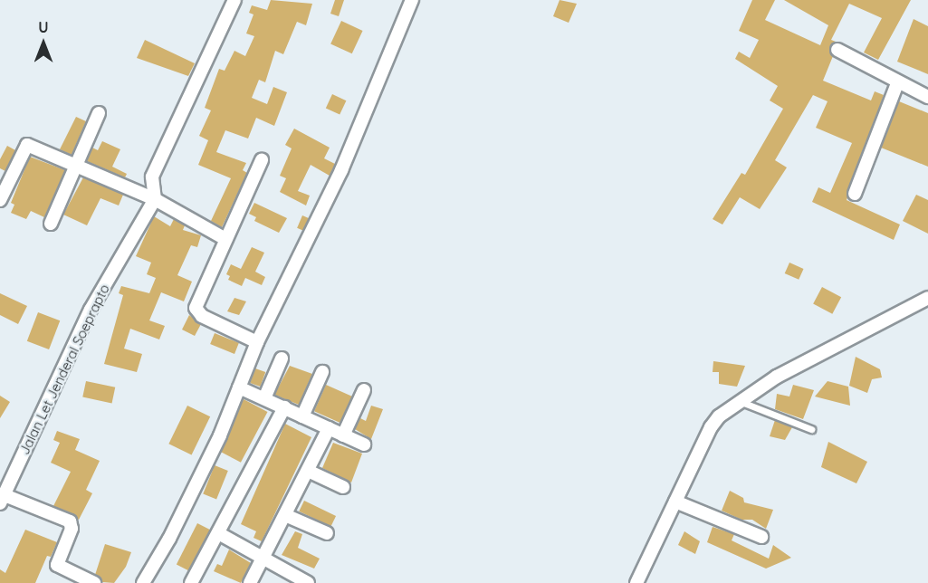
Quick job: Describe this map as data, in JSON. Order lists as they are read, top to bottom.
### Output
{
  "streets": {
    "street": ["Jalan Let Jenderal Soeprapto"]
  },
  "north": "top"
}
